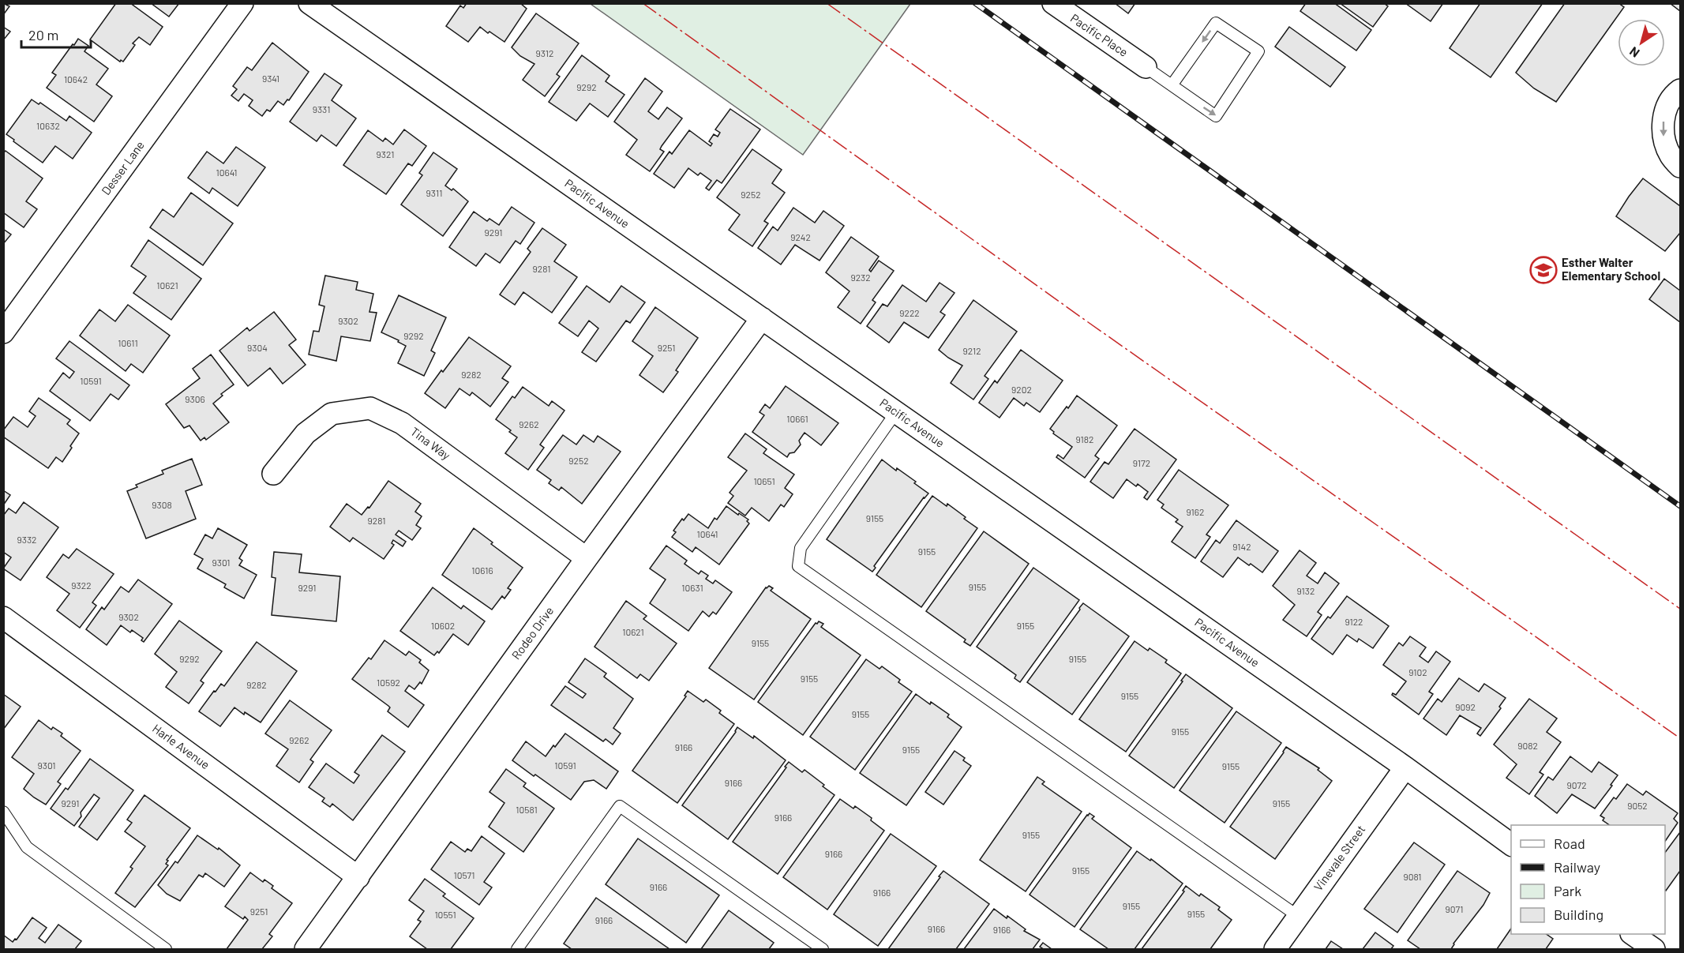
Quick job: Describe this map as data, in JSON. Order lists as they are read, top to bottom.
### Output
{
  "streets": {
    "street": [
      "Pacific Place",
      "Desser Lane",
      "Pacific Avenue",
      "Tina Way",
      "Rodeo Drive",
      "Harle Avenue",
      "Vinevale Street"
    ]
  },
  "crossings": [
    ["Pacific Avenue", "Rodeo Drive"],
    ["Pacific Avenue", "Vinevale Street"],
    ["Tina Way", "Rodeo Drive"],
    ["Rodeo Drive", "Harle Avenue"]
  ],
  "places": {
    "school or university": ["Esther Walter Elementary School"]
  },
  "house_numbers": [
    "9312",
    "9341",
    "10642",
    "9292",
    "9331",
    "10632",
    "9321",
    "10641",
    "9311",
    "9252",
    "9291",
    "9242",
    "9281",
    "9232",
    "10621",
    "9222",
    "9302",
    "9292",
    "10611",
    "9304",
    "9251",
    "9212",
    "9282",
    "10591",
    "9202",
    "9306",
    "10661",
    "9262",
    "9182",
    "9252",
    "9172",
    "10651",
    "9308",
    "9162",
    "9155",
    "9281",
    "10641",
    "9332",
    "9142",
    "9155",
    "9301",
    "10616",
    "9322",
    "9155",
    "9291",
    "10631",
    "9132",
    "9302",
    "9122",
    "10602",
    "9155",
    "10621",
    "9155",
    "9292",
    "9155",
    "9102",
    "9155",
    "10592",
    "9282",
    "9155",
    "9092",
    "9155",
    "9155",
    "9262",
    "9082",
    "9166",
    "9155",
    "9301",
    "10591",
    "9155",
    "9166",
    "9072",
    "9291",
    "9155",
    "9052",
    "10581",
    "9166",
    "9155",
    "9166",
    "9155",
    "10571",
    "9081",
    "9166",
    "9166",
    "9155",
    "9071",
    "9251",
    "9155",
    "10551",
    "9166",
    "9166",
    "9166"
  ],
  "legend": [
    "Road",
    "Railway",
    "Park",
    "Building"
  ],
  "scale_bar": "20 m",
  "north": "bottom left"
}
